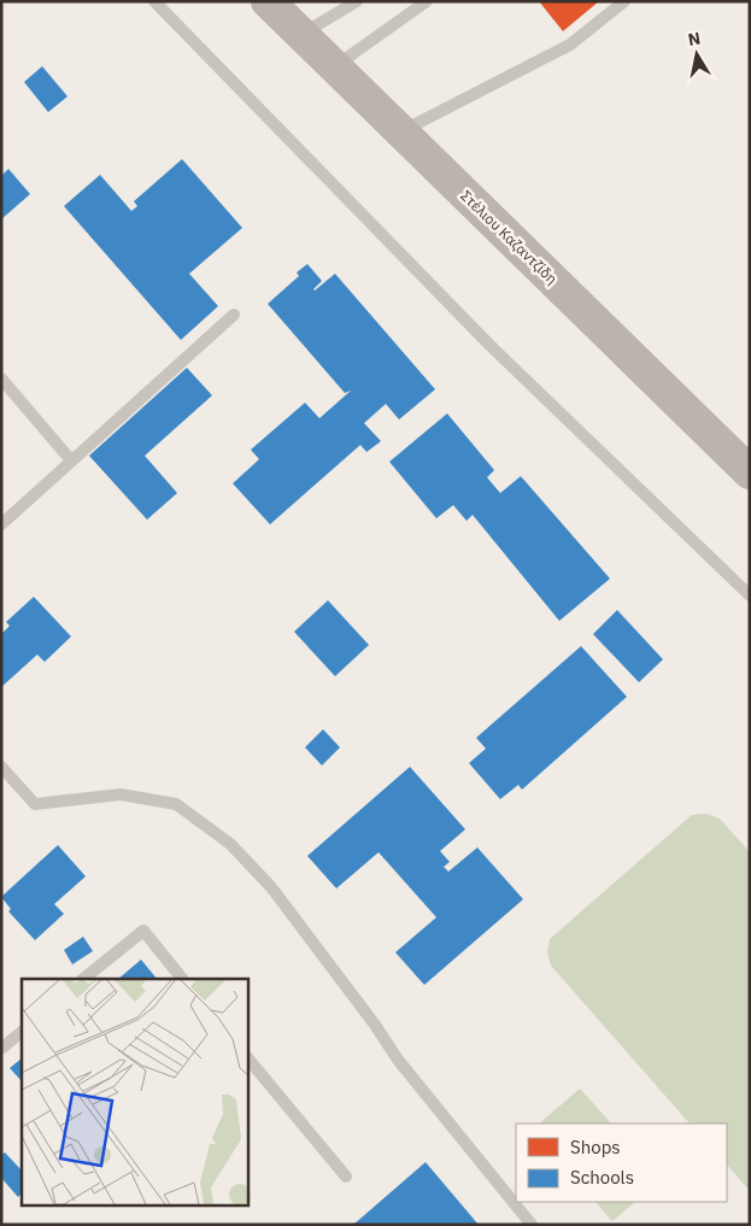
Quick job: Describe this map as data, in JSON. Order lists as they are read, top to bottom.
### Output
{
  "streets": {
    "main road": ["Στέλιου Καζαντζίδη"]
  },
  "legend": ["Shops", "Schools"],
  "north": "top"
}
